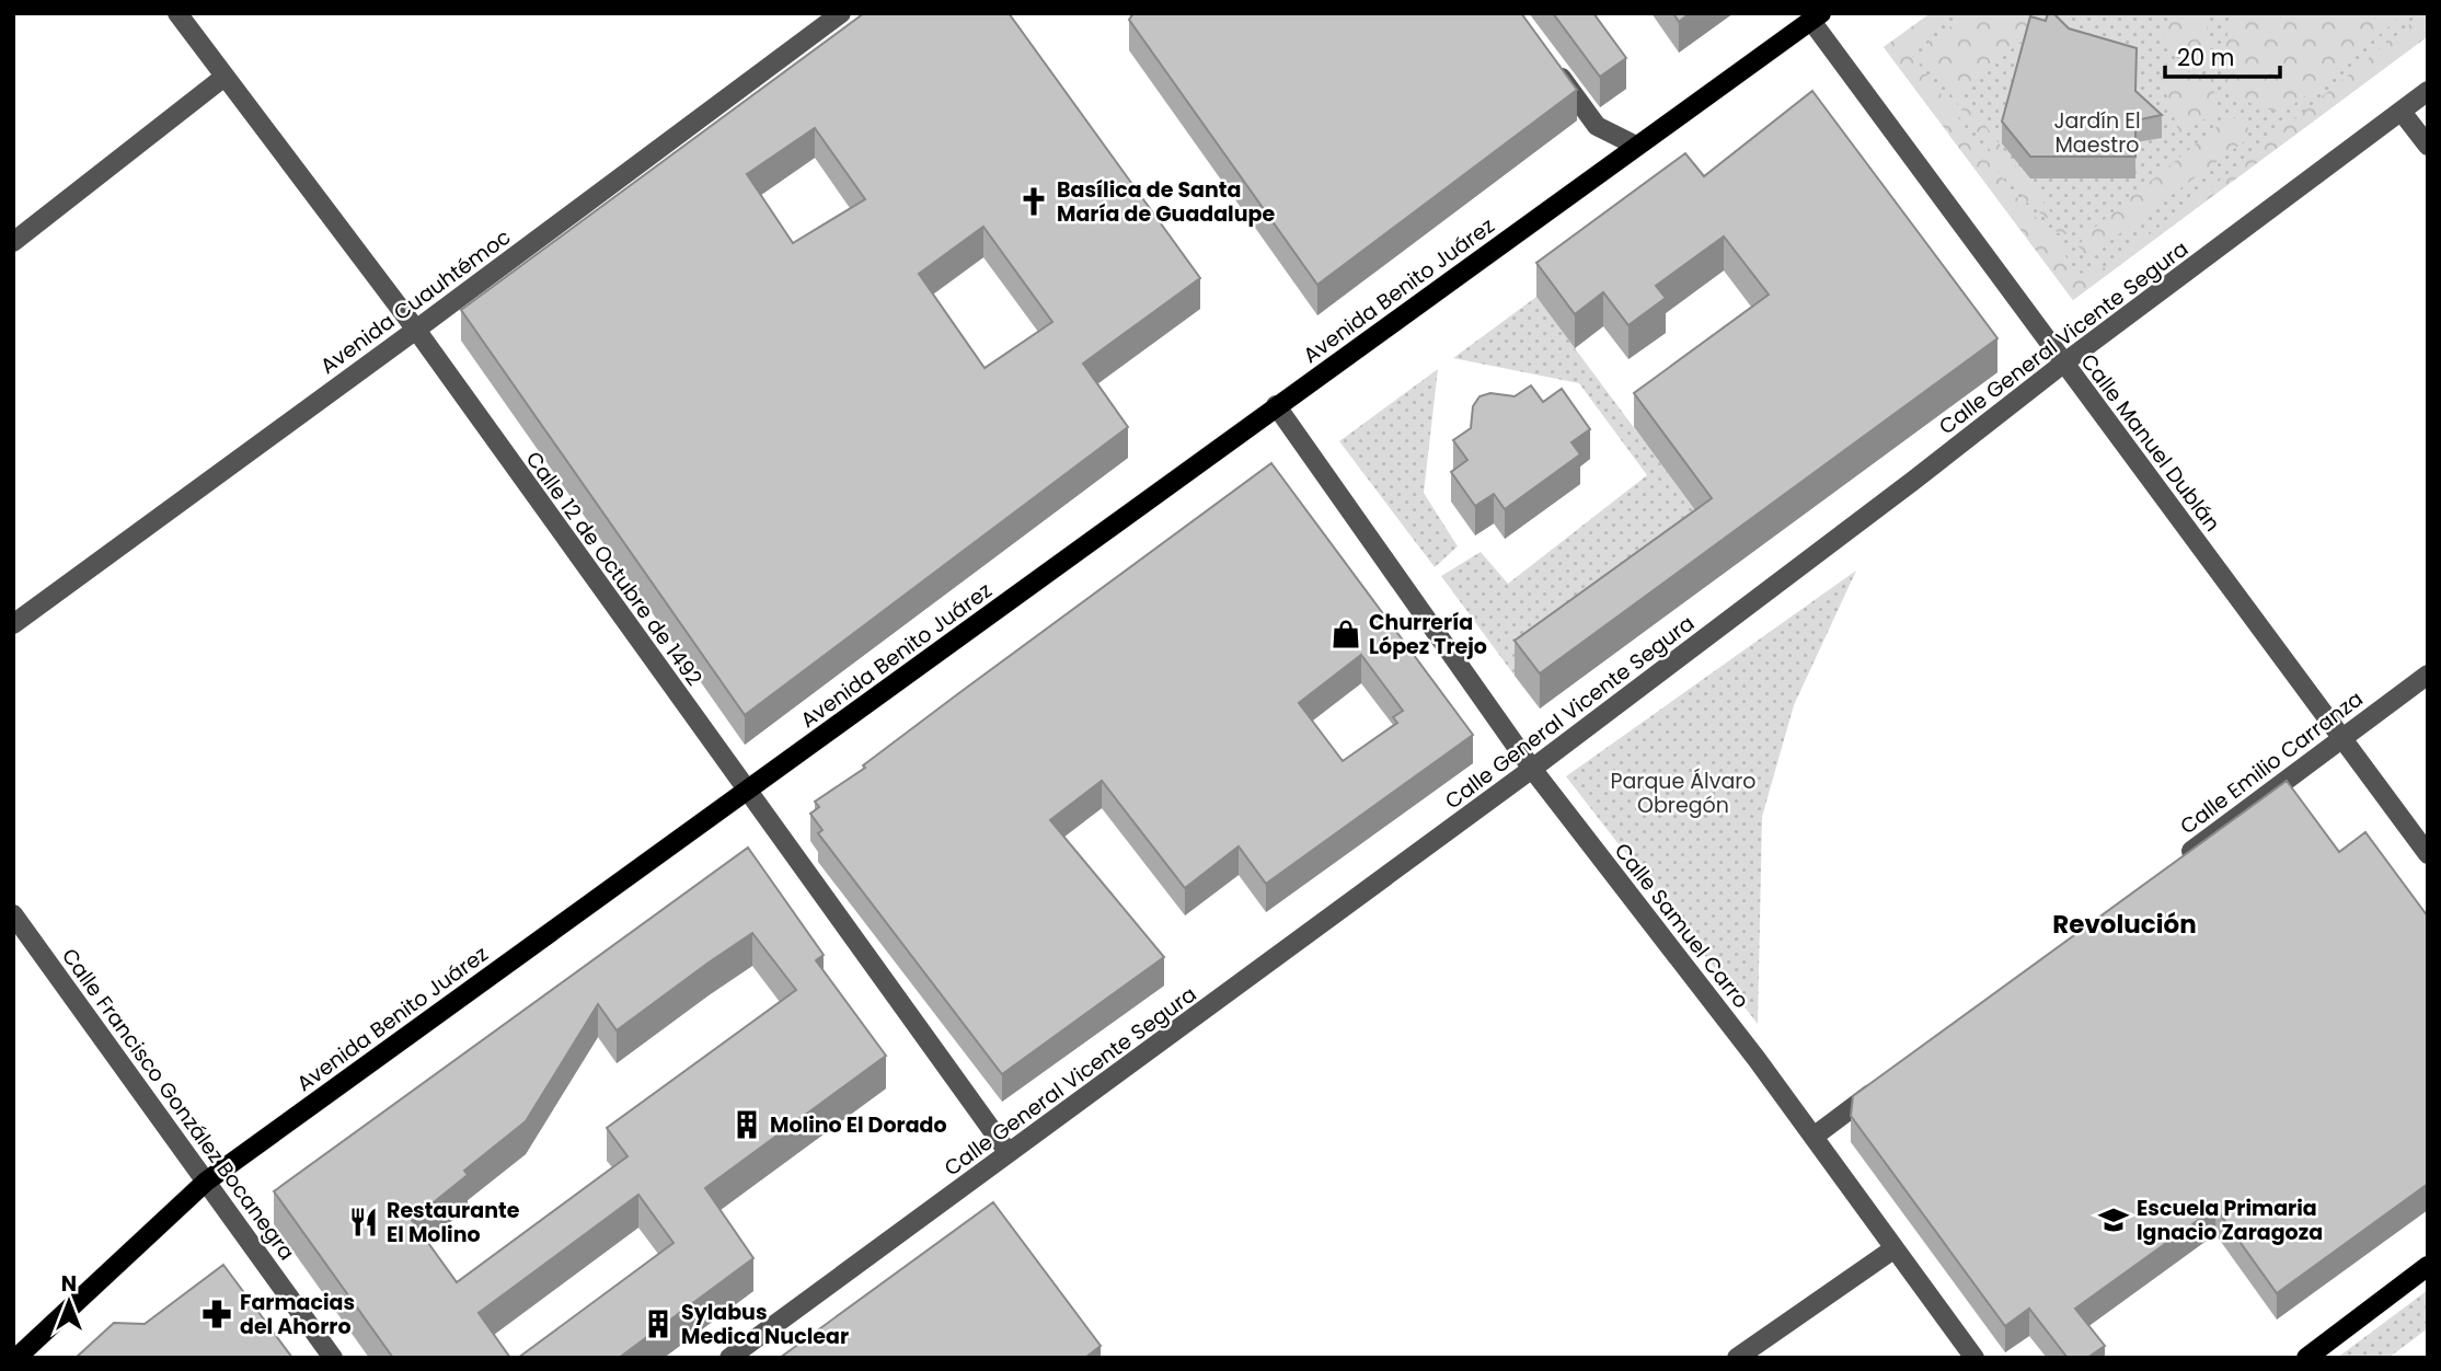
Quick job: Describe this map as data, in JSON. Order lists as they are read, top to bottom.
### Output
{
  "streets": {
    "main road": ["Avenida Benito Juárez"],
    "street": [
      "Avenida Cuauhtémoc",
      "Calle General Vicente Segura",
      "Calle Manuel Dublán",
      "Calle 12 de Octubre de 1492",
      "Calle Emilio Carranza",
      "Calle Samuel Carro",
      "Calle Francisco González Bocanegra"
    ]
  },
  "crossings": [
    ["Avenida Benito Juárez", "Calle Manuel Dublán"],
    ["Avenida Benito Juárez", "Calle 12 de Octubre de 1492"],
    ["Avenida Benito Juárez", "Calle Samuel Carro"],
    ["Avenida Benito Juárez", "Calle Francisco González Bocanegra"],
    ["Avenida Cuauhtémoc", "Calle 12 de Octubre de 1492"],
    ["Calle General Vicente Segura", "Calle Manuel Dublán"],
    ["Calle General Vicente Segura", "Calle 12 de Octubre de 1492"],
    ["Calle General Vicente Segura", "Calle Samuel Carro"],
    ["Calle Manuel Dublán", "Calle Emilio Carranza"]
  ],
  "districts": ["Revolución"],
  "parks": ["Jardín El Maestro", "Parque Álvaro Obregón"],
  "places": {
    "church": ["Basílica de Santa María de Guadalupe"],
    "shop": ["Churrería López Trejo"],
    "building": ["Molino El Dorado", "Sylabus Medica Nuclear"],
    "school or university": ["Escuela Primaria Ignacio Zaragoza"],
    "restaurant": ["Restaurante El Molino"],
    "pharmacy": ["Farmacias del Ahorro"]
  },
  "scale_bar": "20 m",
  "north": "top"
}
